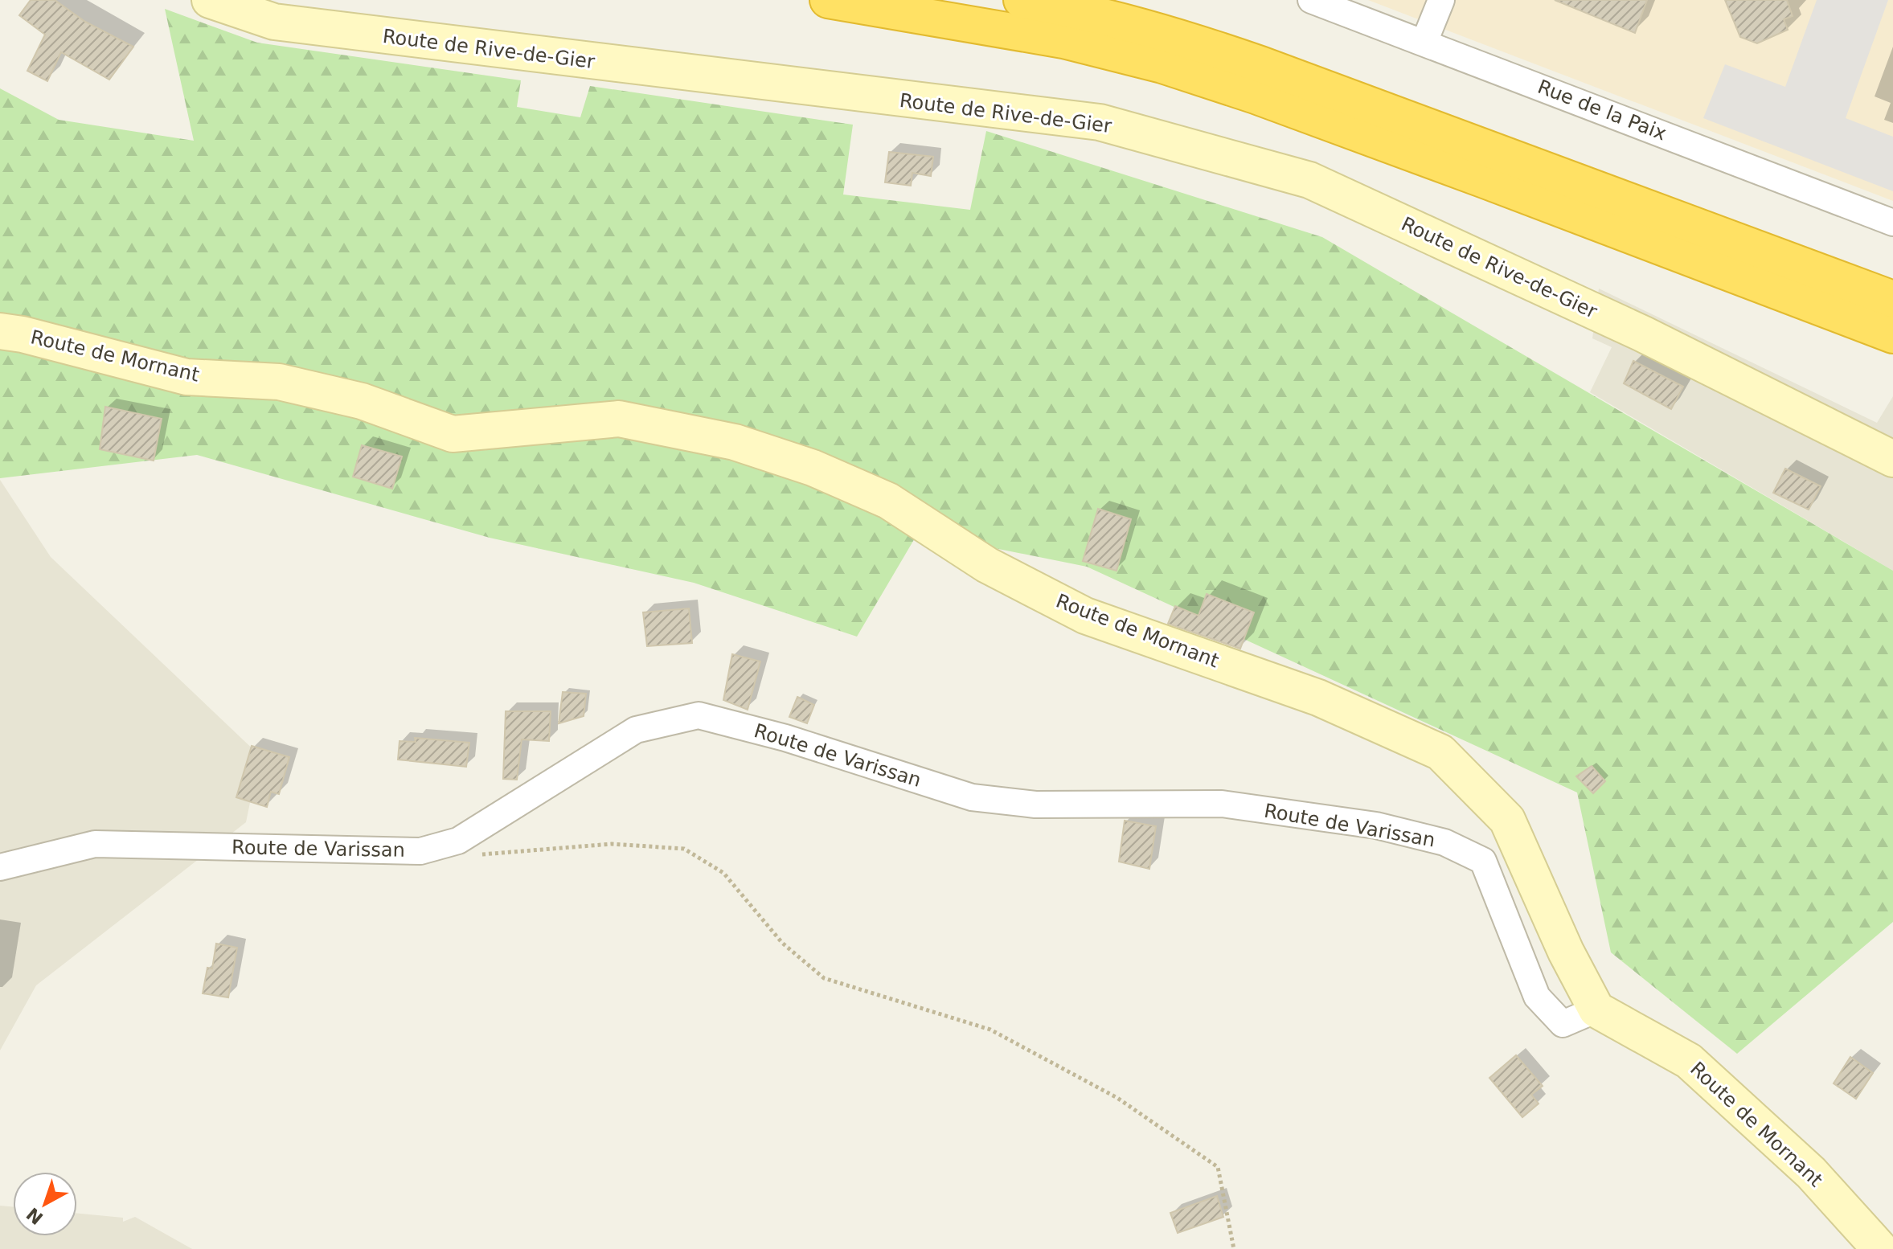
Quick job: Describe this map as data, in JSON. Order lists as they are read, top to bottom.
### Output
{
  "streets": {
    "main road": ["Route de Rive-de-Gier", "Route de Mornant"],
    "street": ["Rue de la Paix", "Route de Varissan"]
  },
  "crossings": [
    ["Route de Mornant", "Route de Varissan"]
  ],
  "north": "bottom left"
}
